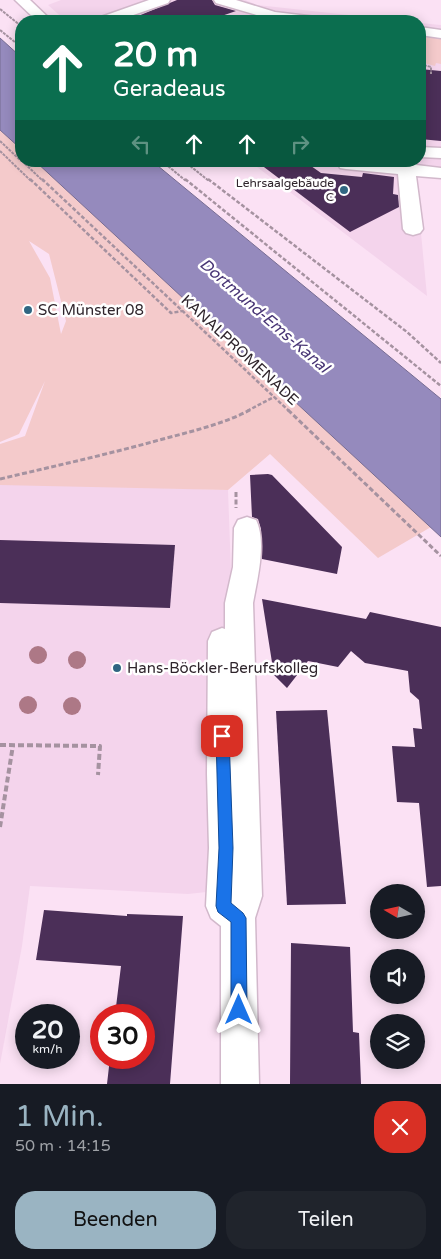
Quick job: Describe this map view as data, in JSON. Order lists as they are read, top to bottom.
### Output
{
  "streets": {
    "path": ["KANALPROMENADE"]
  },
  "water": ["Dortmund-Ems-Kanal"],
  "places": ["Lehrsaalgebäude C", "SC Münster 08", "Hans-Böckler-Berufskolleg"],
  "north": "left",
  "page": {
    "turn": ["20 m", "Geradeaus"],
    "speed": "20 km/h",
    "limit": "30",
    "heading": ["1 Min.", "50 m · 14:15"],
    "buttons": ["Beenden", "Teilen"]
  }
}
